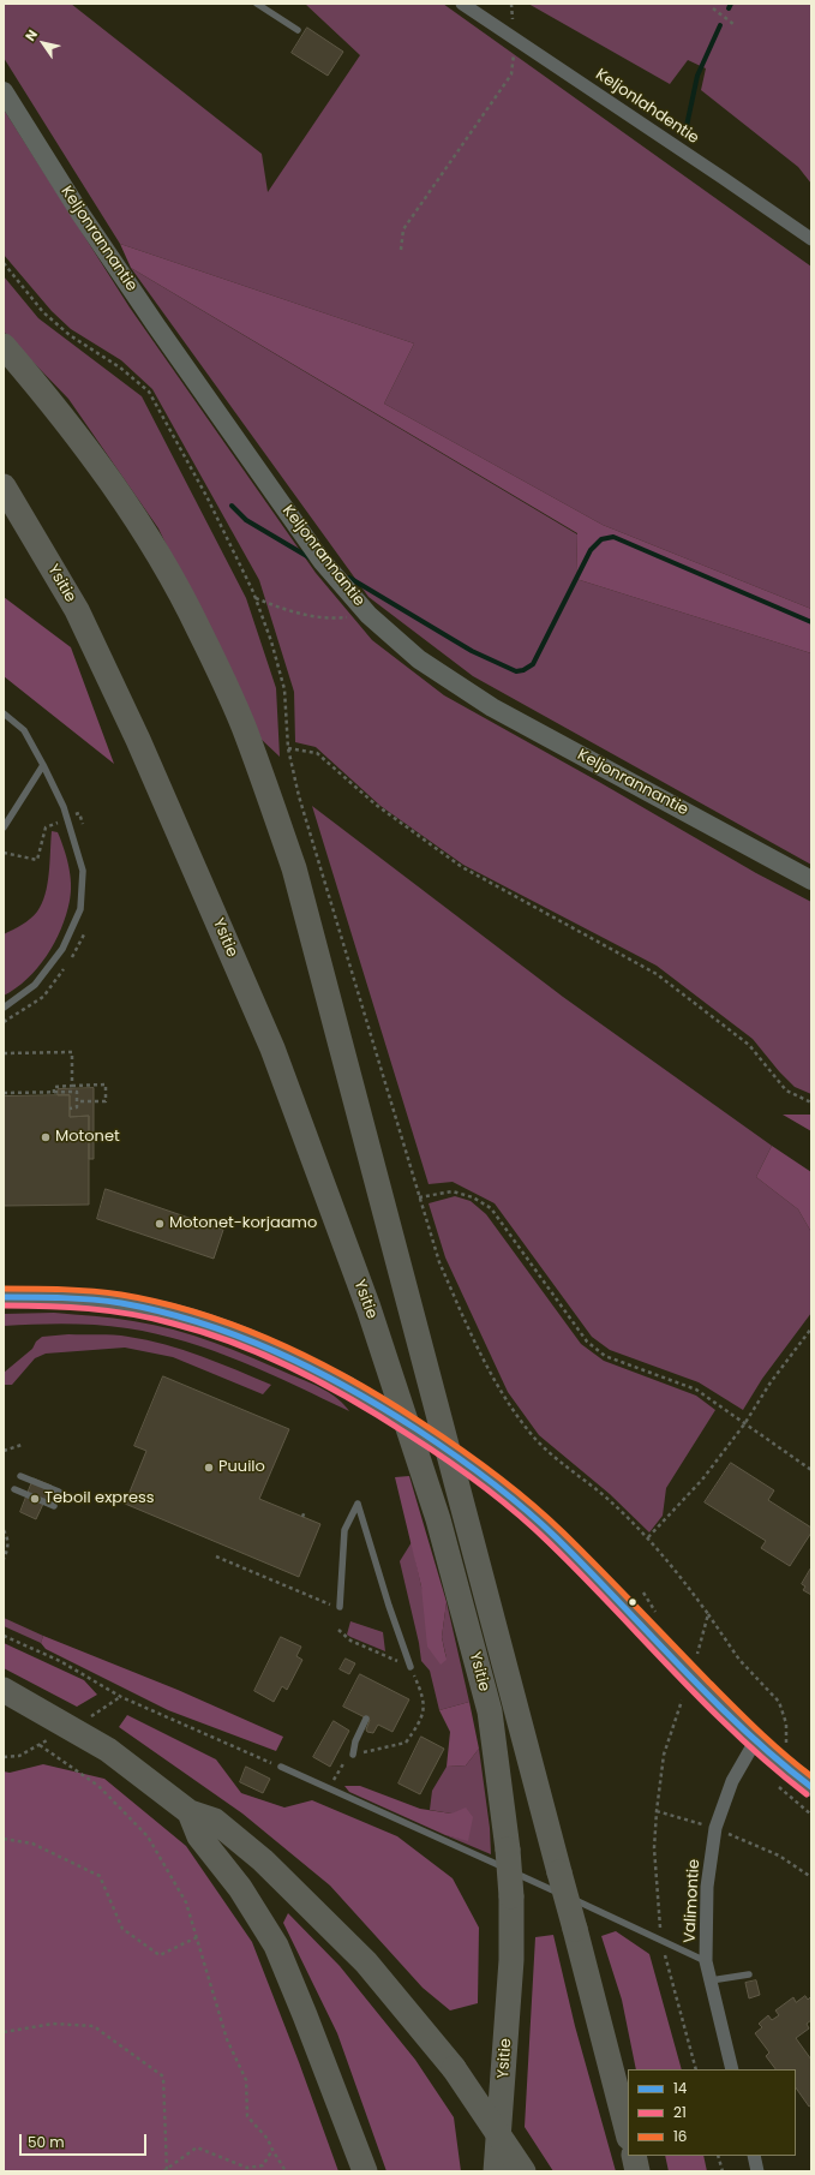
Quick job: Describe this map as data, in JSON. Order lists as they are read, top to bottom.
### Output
{
  "streets": {
    "highway": ["Ysitie"],
    "street": ["Keljonlahdentie", "Keljonrannantie", "Valimontie"]
  },
  "places": [
    "Motonet",
    "Motonet-korjaamo",
    "Puuilo",
    "Teboil express"
  ],
  "lines": ["transit line 16", "transit line 14", "transit line 21"],
  "legend": ["14", "21", "16"],
  "scale_bar": "50 m",
  "north": "top left"
}
